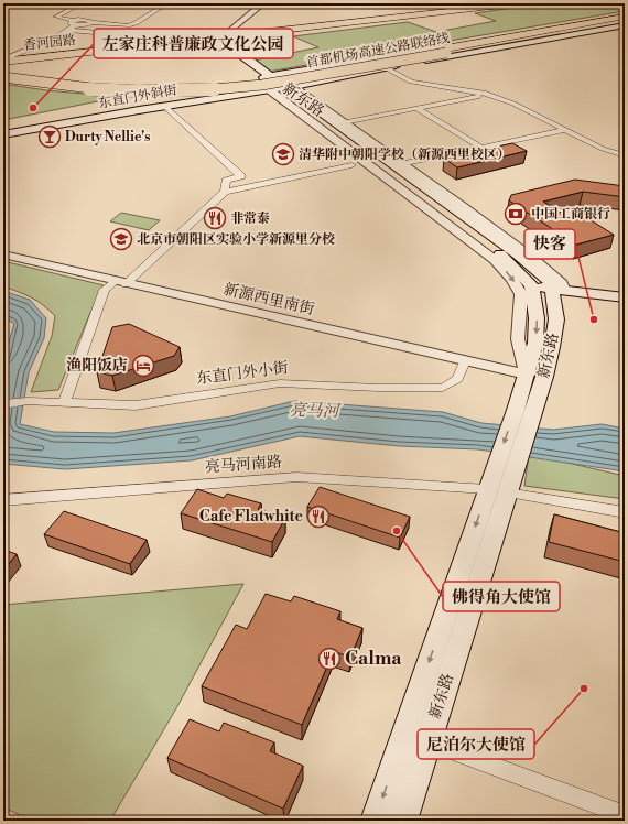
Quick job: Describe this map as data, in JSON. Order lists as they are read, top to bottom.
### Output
{
  "streets": {
    "highway": ["香河园路", "首都机场高速公路联络线"],
    "main road": ["东直门外斜街", "新东路"],
    "street": ["新源西里南街", "东直门外小街", "亮马河南路"]
  },
  "crossings": [
    ["香河园路", "新东路"],
    ["首都机场高速公路联络线", "东直门外斜街"],
    ["东直门外斜街", "新东路"],
    ["新东路", "新源西里南街"],
    ["新东路", "亮马河南路"],
    ["新源西里南街", "东直门外小街"]
  ],
  "water": ["亮马河"],
  "places": {
    "other": [
      "左家庄科普廉政文化公园",
      "快客",
      "佛得角大使馆",
      "尼泊尔大使馆"
    ],
    "bar": ["Durty Nellie's"],
    "school or university": ["清华附中朝阳学校（新源西里校区）", "北京市朝阳区实验小学新源里分校"],
    "bank": ["中国工商银行"],
    "restaurant": ["非常泰", "Cafe Flatwhite", "Calma"],
    "hotel": ["渔阳饭店"]
  }
}
